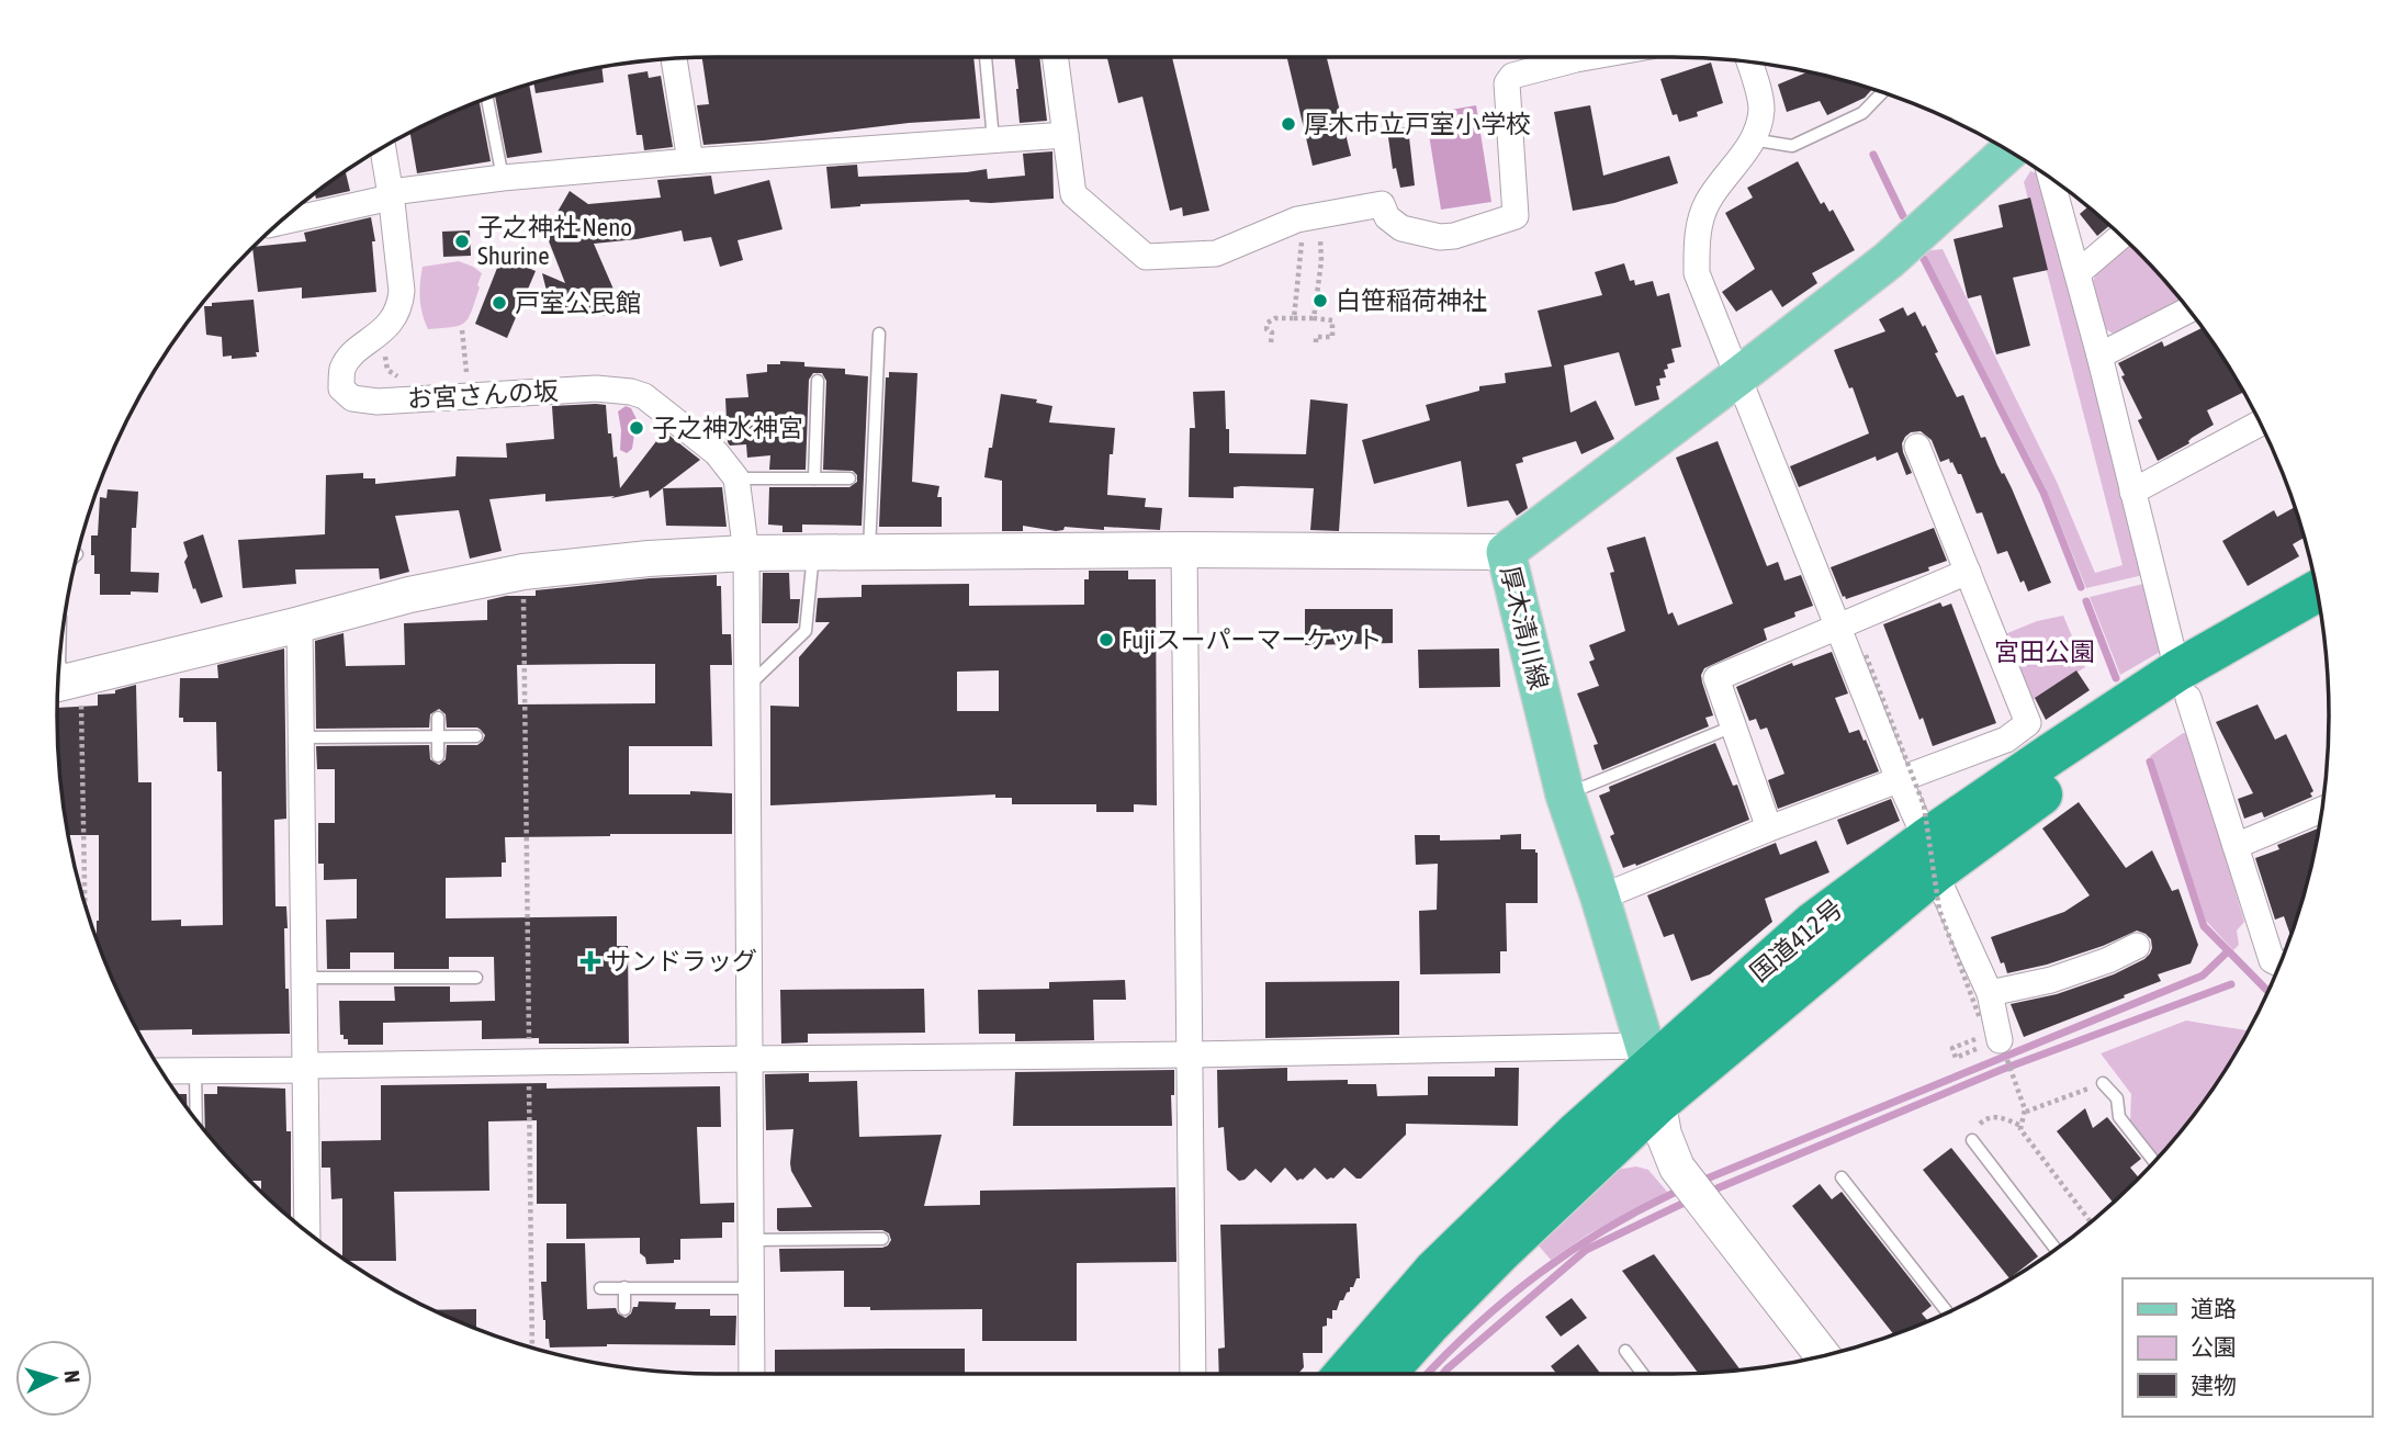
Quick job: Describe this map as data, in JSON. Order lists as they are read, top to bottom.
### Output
{
  "streets": {
    "highway": ["国道412号"],
    "main road": ["厚木清川線"],
    "street": ["お宮さんの坂"]
  },
  "crossings": [
    ["厚木清川線", "国道412号"]
  ],
  "parks": ["宮田公園"],
  "places": {
    "other": [
      "厚木市立戸室小学校",
      "子之神社 Neno Shurine",
      "白笹稲荷神社",
      "戸室公民館",
      "子之神水神宮",
      "Fujiスーパーマーケット"
    ],
    "health": ["サンドラッグ"]
  },
  "legend": ["道路", "公園", "建物"],
  "north": "right"
}
